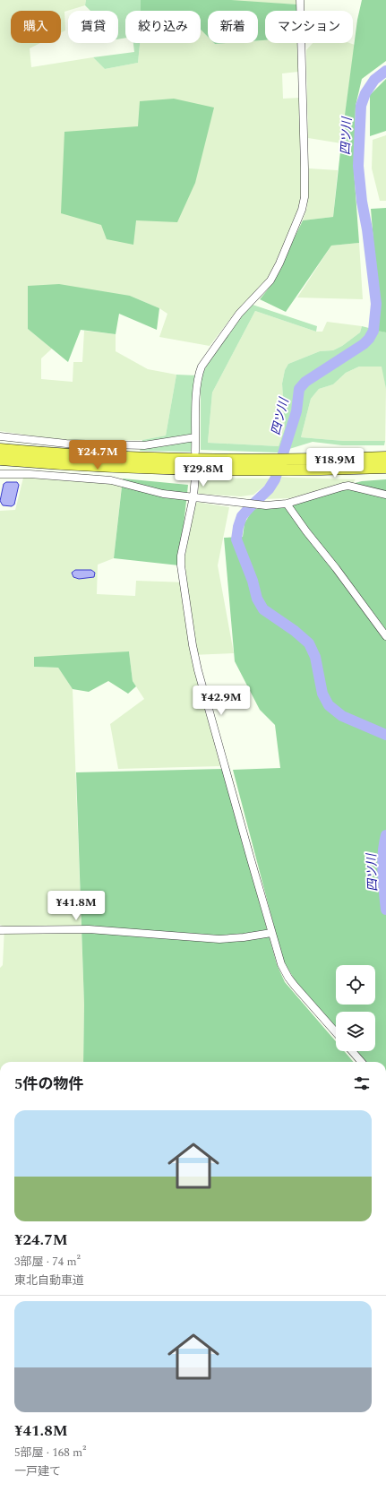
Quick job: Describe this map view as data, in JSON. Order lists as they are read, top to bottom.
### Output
{
  "water": ["四ツ川"],
  "page": {
    "chip": [
      "購入",
      "賃貸",
      "絞り込み",
      "新着",
      "マンション"
    ],
    "price": [
      "¥24.7M",
      "¥18.9M",
      "¥29.8M",
      "¥42.9M",
      "¥41.8M"
    ],
    "heading": "5件の物件",
    "list": [
      {
        "name": "¥24.7M",
        "note": "3部屋 · 74 m² · 東北自動車道"
      },
      {
        "name": "¥41.8M",
        "note": "5部屋 · 168 m² · 一戸建て"
      }
    ]
  }
}
